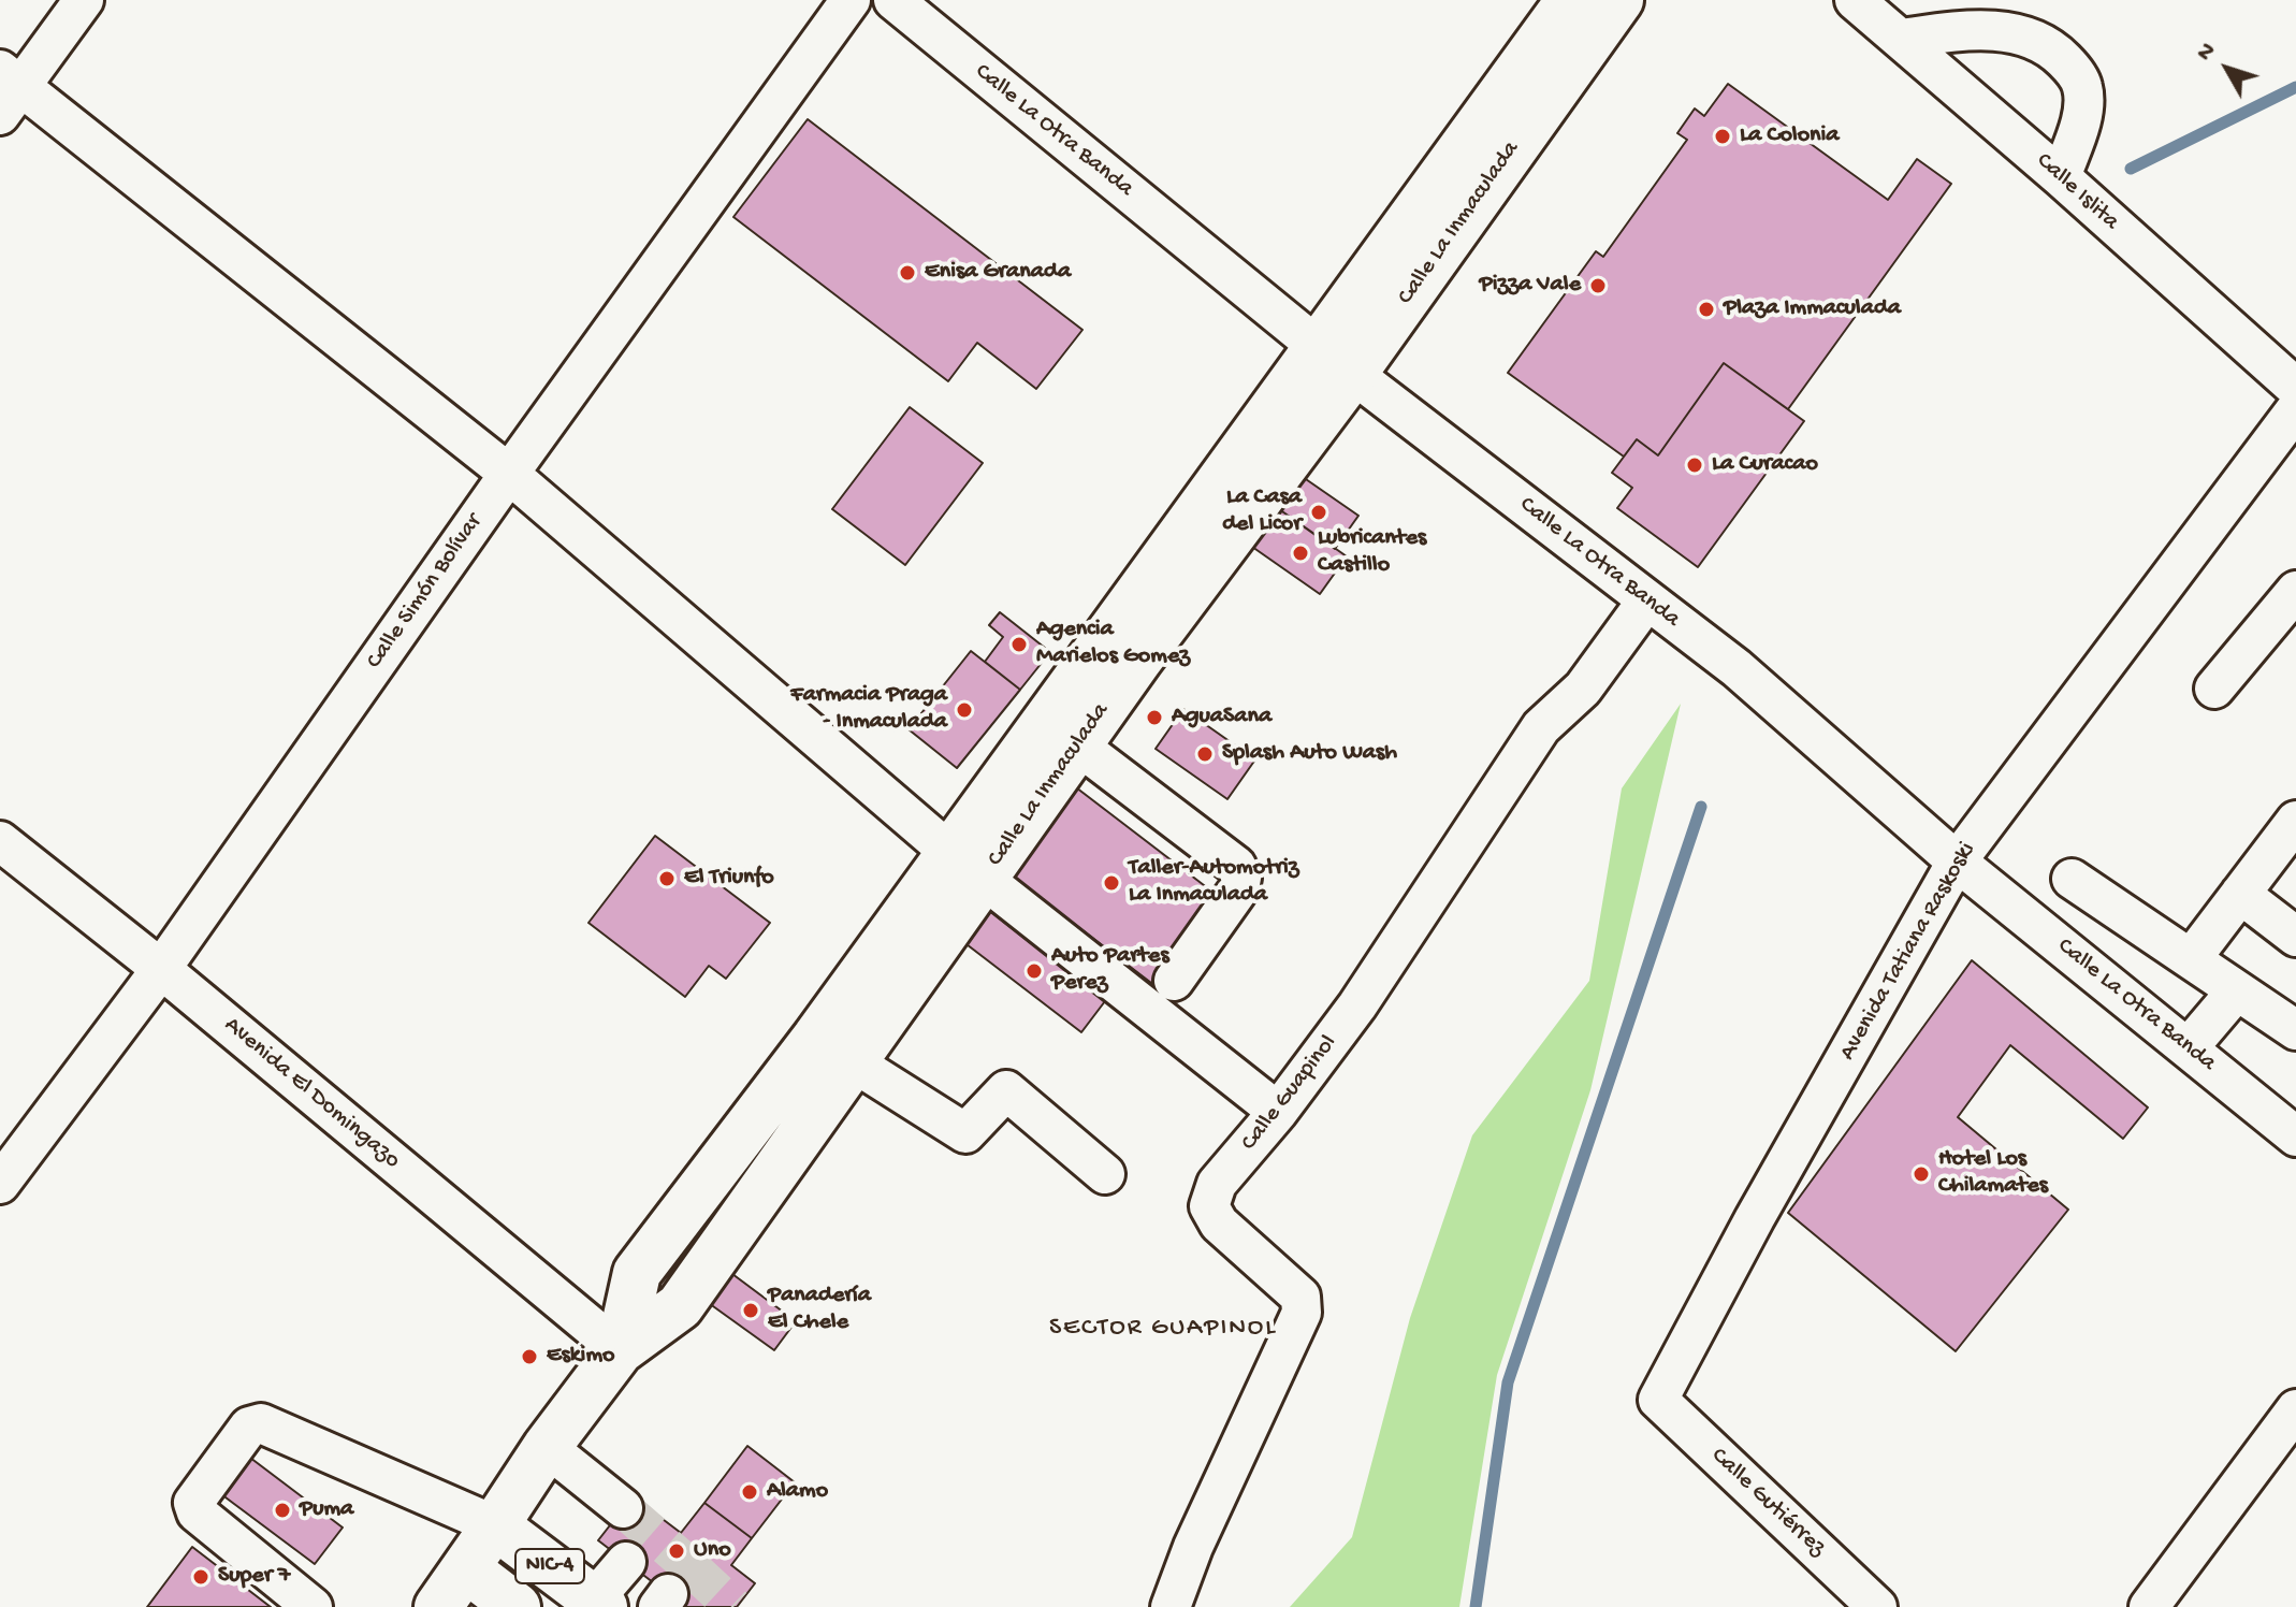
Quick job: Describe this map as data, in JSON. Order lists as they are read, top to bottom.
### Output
{
  "streets": {
    "main road": ["Calle La Inmaculada", "NIC-4"],
    "street": [
      "Calle La Otra Banda",
      "Calle Islita",
      "Calle Simón Bolívar",
      "Avenida Tatiana Raskoski",
      "Avenida El Domingazo",
      "Calle Guapinol",
      "Calle Gutiérrez"
    ]
  },
  "crossings": [
    ["Calle La Otra Banda", "Calle La Inmaculada"],
    ["Calle La Otra Banda", "Avenida Tatiana Raskoski"],
    ["Calle La Otra Banda", "Calle Guapinol"],
    ["Calle La Inmaculada", "Avenida El Domingazo"],
    ["Calle La Inmaculada", "NIC-4"],
    ["Calle Simón Bolívar", "Avenida El Domingazo"],
    ["Avenida Tatiana Raskoski", "Calle Gutiérrez"]
  ],
  "districts": ["SECTOR GUAPINOL"],
  "places": [
    "La Colonia",
    "Enisa Granada",
    "Pizza Vale",
    "Plaza Immaculada",
    "La Curacao",
    "La Casa del Licor",
    "Lubricantes Castillo",
    "Agencia Marielos Gomez",
    "Farmacia Praga - Inmaculada",
    "AguaSana",
    "Splash Auto Wash",
    "El Triunfo",
    "Taller-Automotriz La Inmaculada",
    "Auto Partes Perez",
    "Hotel Los Chilamates",
    "Panadería El Chele",
    "Eskimo",
    "Alamo",
    "Puma",
    "Uno",
    "Super 7"
  ],
  "north": "top left"
}
